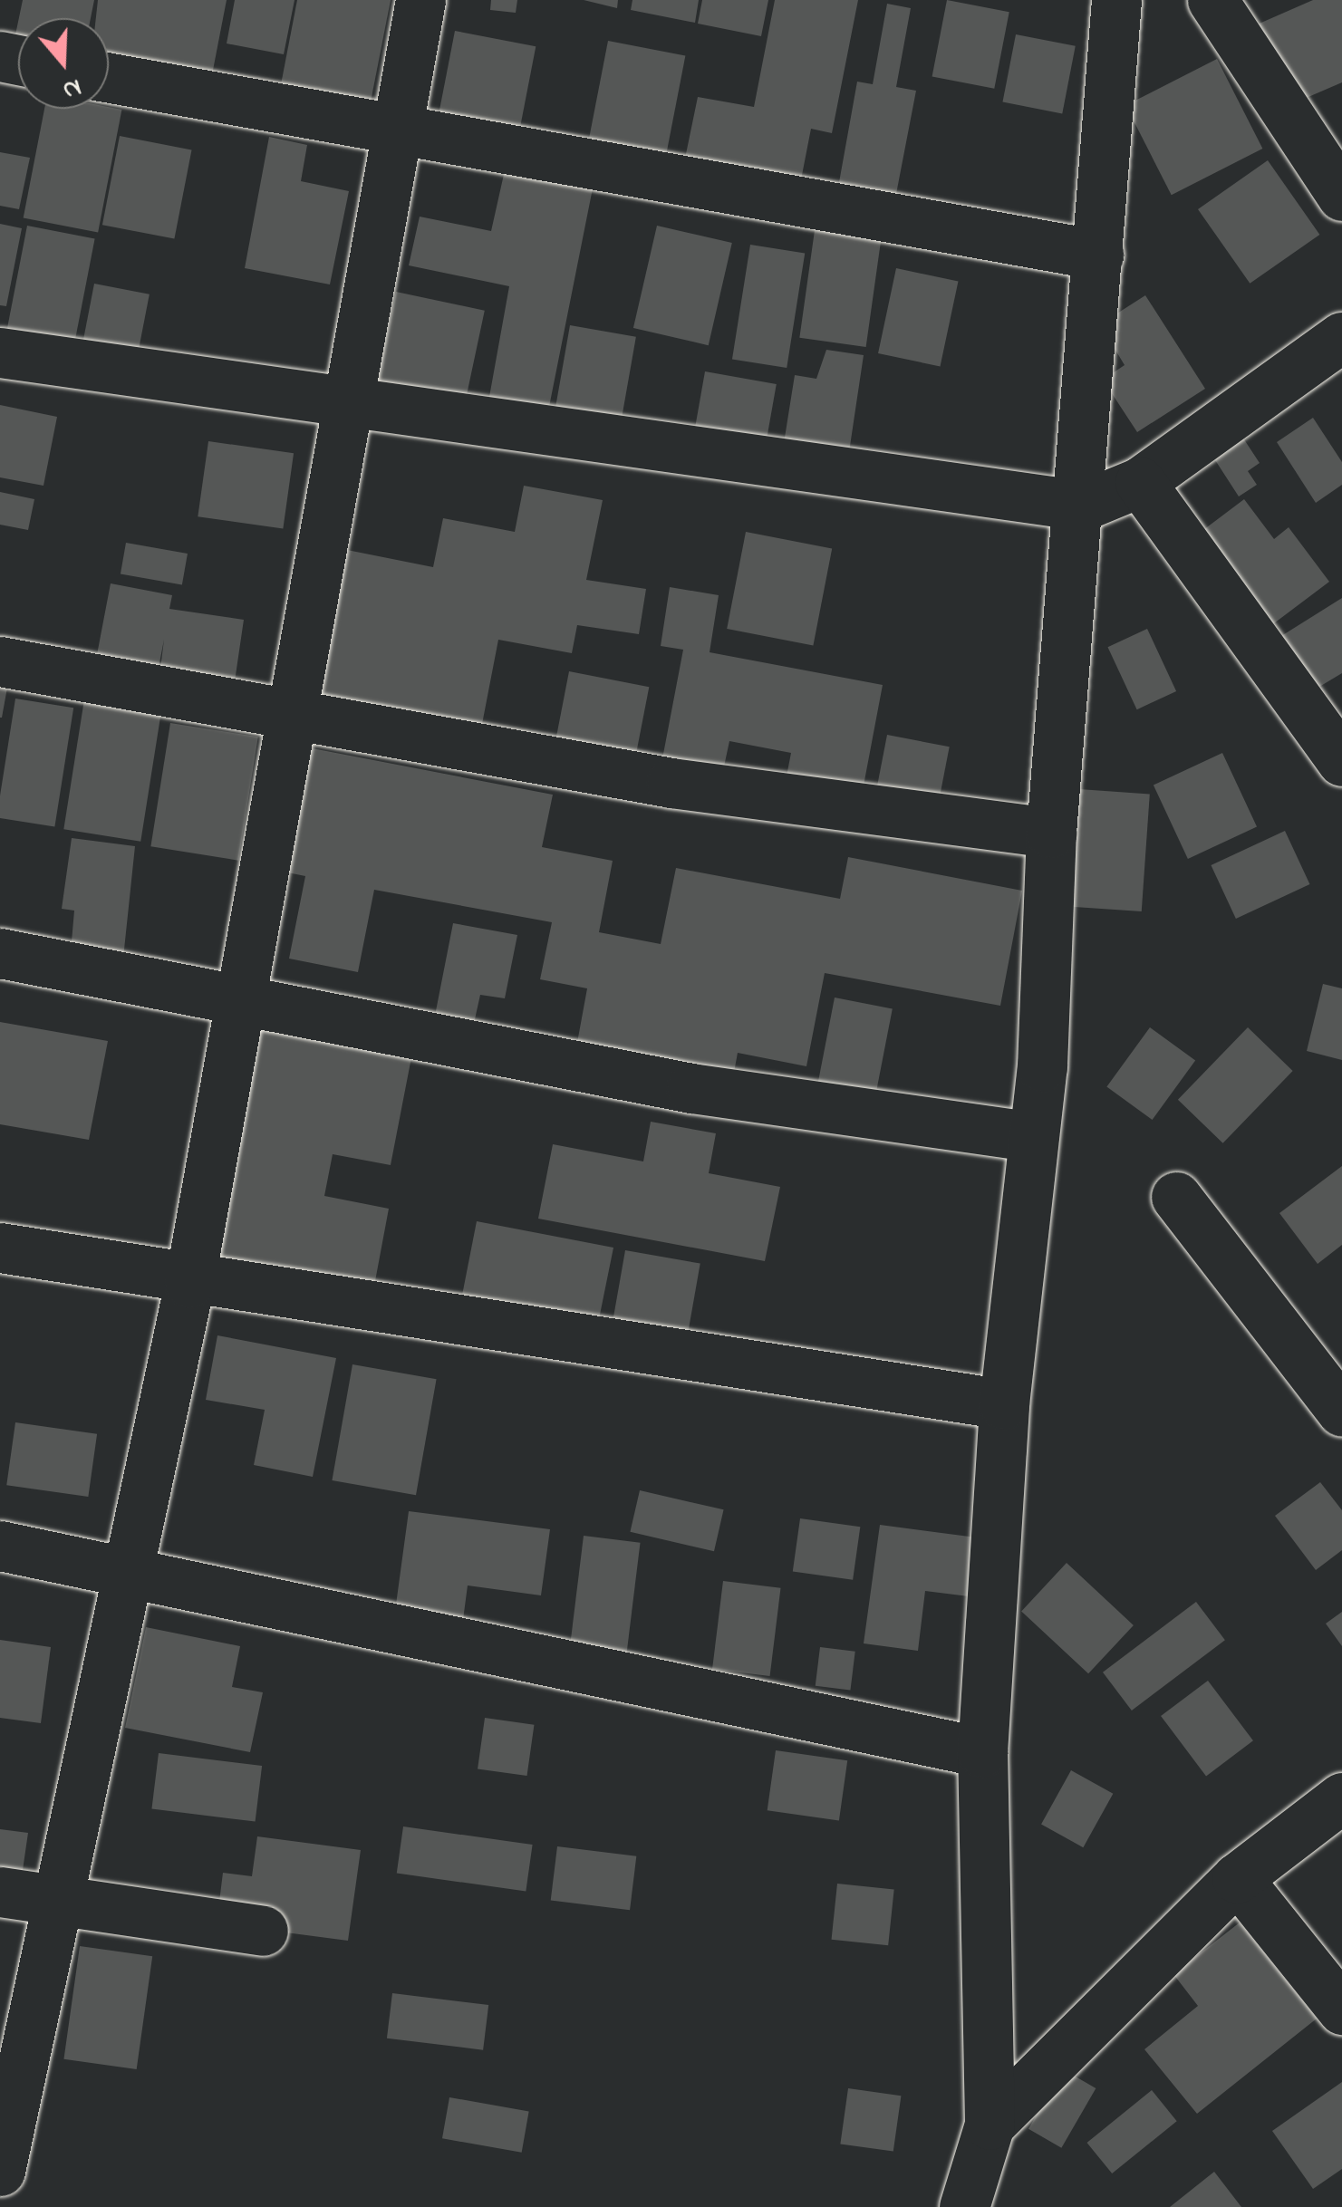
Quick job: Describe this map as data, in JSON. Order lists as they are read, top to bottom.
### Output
{
  "north": "bottom"
}
